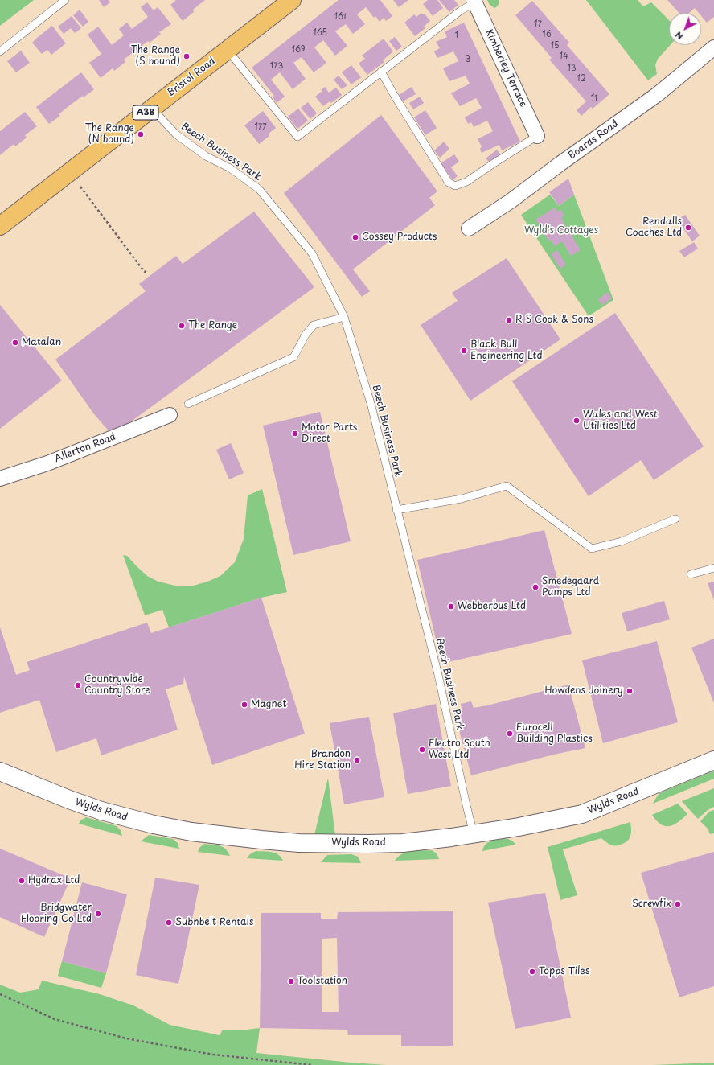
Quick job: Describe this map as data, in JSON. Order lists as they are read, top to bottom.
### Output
{
  "streets": {
    "main road": ["Bristol Road", "A38"],
    "street": [
      "Kimberley Terrace",
      "Boards Road",
      "Allerton Road",
      "Wylds Road"
    ],
    "lane": ["Beech Business Park"]
  },
  "crossings": [
    ["Bristol Road", "Beech Business Park"],
    ["Beech Business Park", "Wylds Road"]
  ],
  "parks": ["Wyld's Cottages"],
  "places": [
    "The Range (S bound)",
    "The Range (N bound)",
    "Rendalls Coaches Ltd",
    "Cossey Products",
    "R S Cook & Sons",
    "The Range",
    "Matalan",
    "Black Bull Engineering Ltd",
    "Wales and West Utilities Ltd",
    "Motor Parts Direct",
    "Smedegaard Pumps Ltd",
    "Webberbus Ltd",
    "Countrywide Country Store",
    "Howdens Joinery",
    "Magnet",
    "Eurocell Building Plastics",
    "Electro South West Ltd",
    "Brandon Hire Station",
    "Hydrax Ltd",
    "Screwfix",
    "Bridgwater Flooring Co Ltd",
    "Subnbelt Rentals",
    "Topps Tiles",
    "Toolstation"
  ],
  "house_numbers": [
    "161",
    "17",
    "165",
    "16",
    "1",
    "15",
    "169",
    "14",
    "3",
    "173",
    "13",
    "12",
    "11",
    "177"
  ],
  "north": "bottom left"
}
